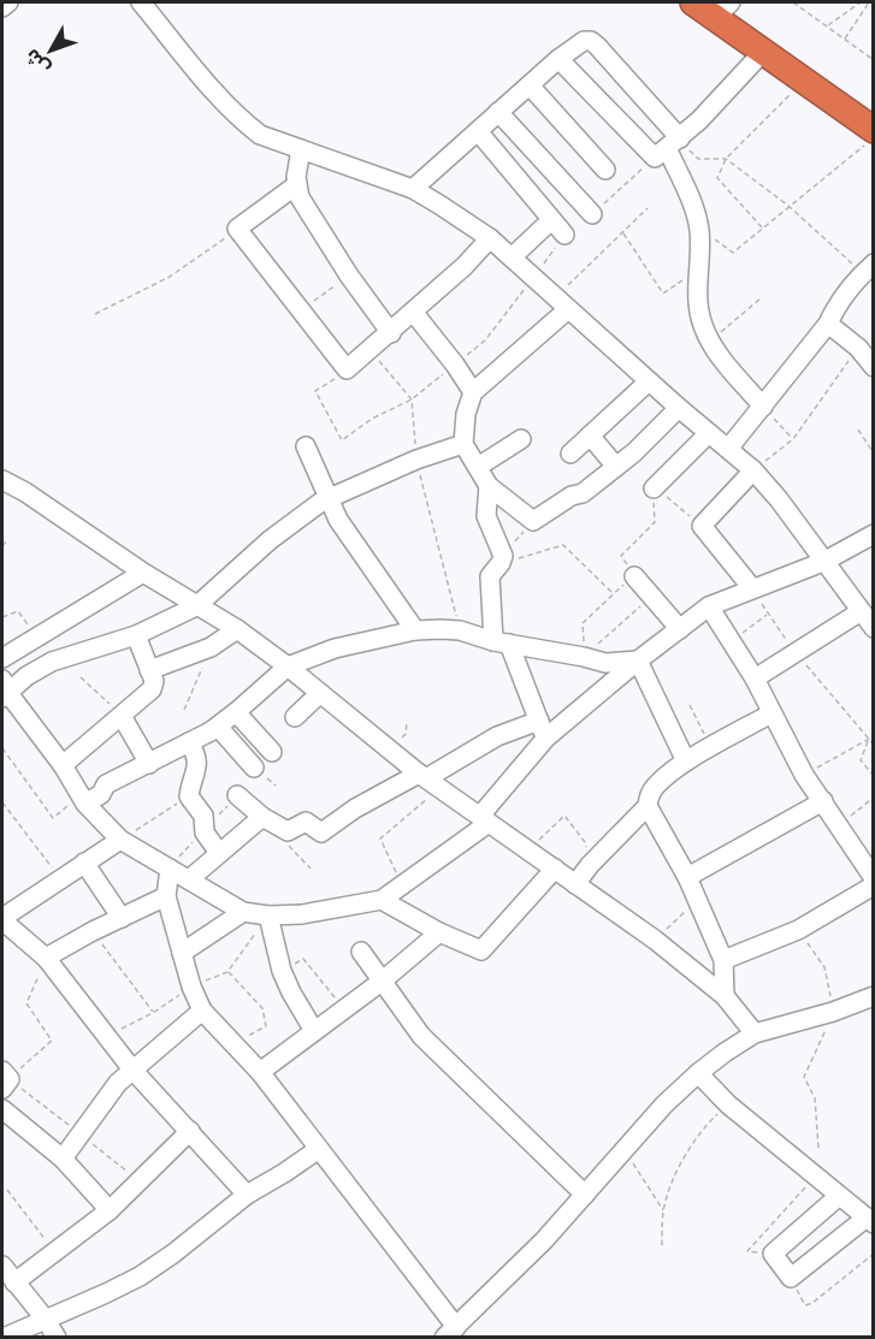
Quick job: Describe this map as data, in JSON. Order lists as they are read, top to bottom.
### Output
{
  "north": "bottom left"
}
